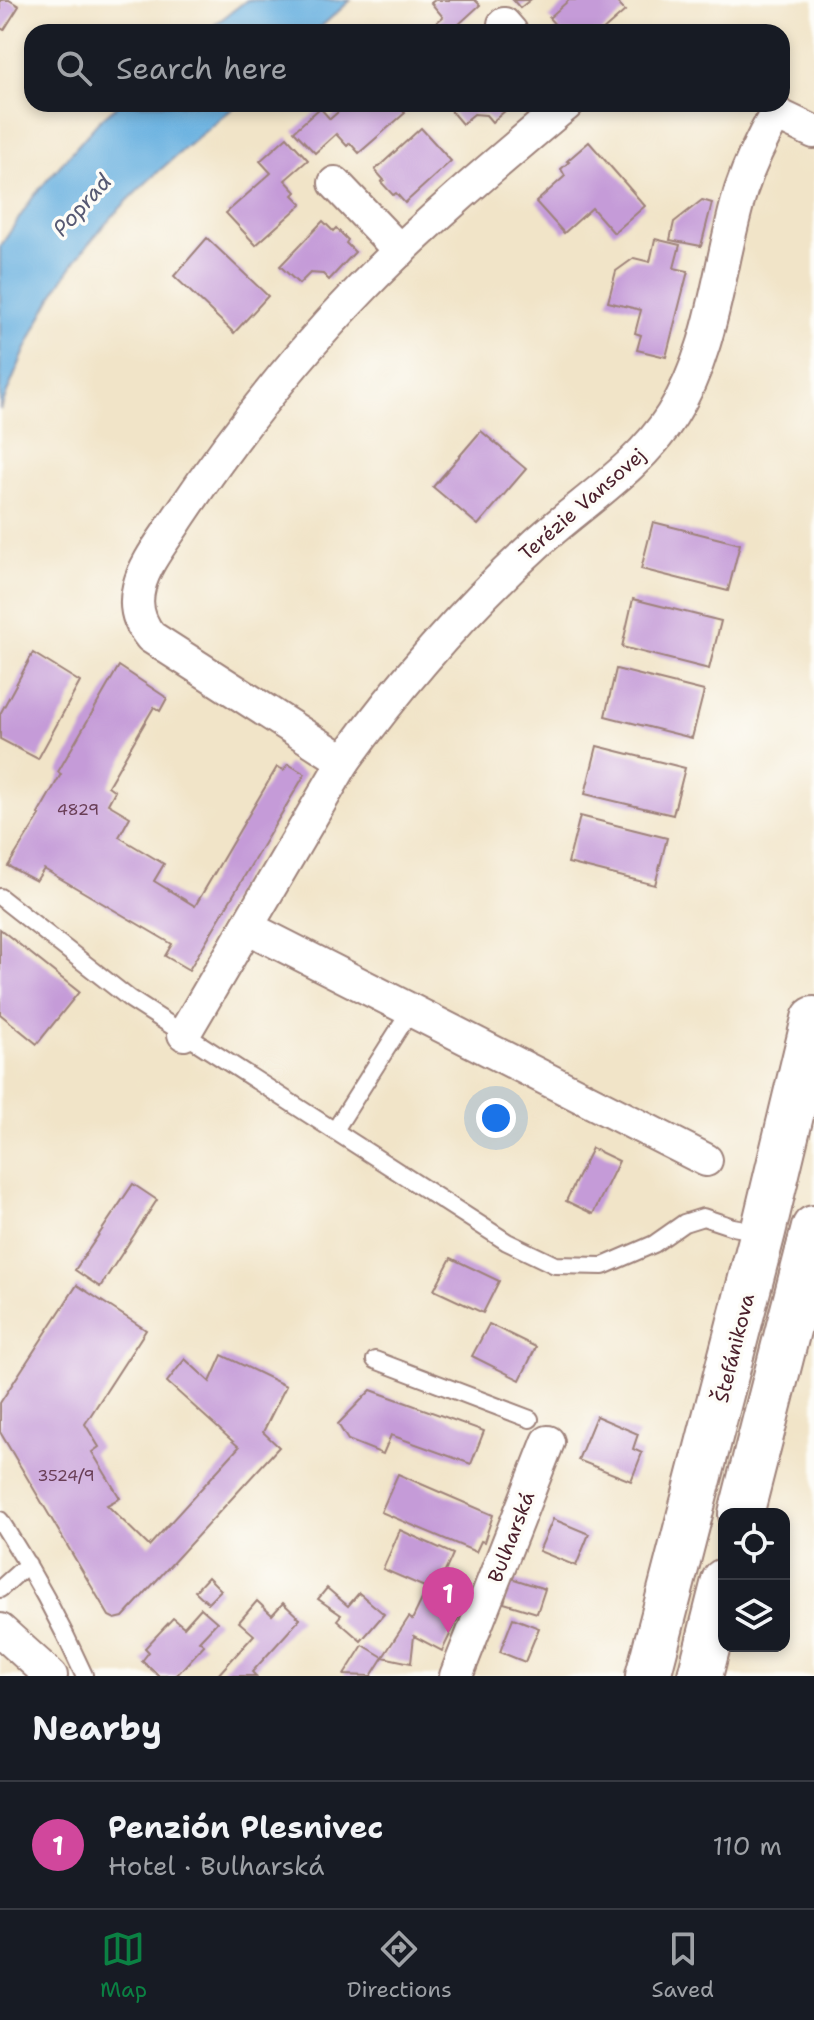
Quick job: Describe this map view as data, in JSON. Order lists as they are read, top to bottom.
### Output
{
  "streets": {
    "main road": ["Štefánikova"],
    "street": ["Terézie Vansovej", "Bulharská"]
  },
  "water": ["Poprad"],
  "house_numbers": ["4829", "3524/9"],
  "page": {
    "search": "Search here",
    "pins": "1",
    "heading": "Nearby",
    "list": [
      {
        "mark": "1",
        "name": "Penzión Plesnivec",
        "note": "Hotel · Bulharská",
        "value": "110 m"
      }
    ],
    "nav": ["Map", "Directions", "Saved"]
  }
}
